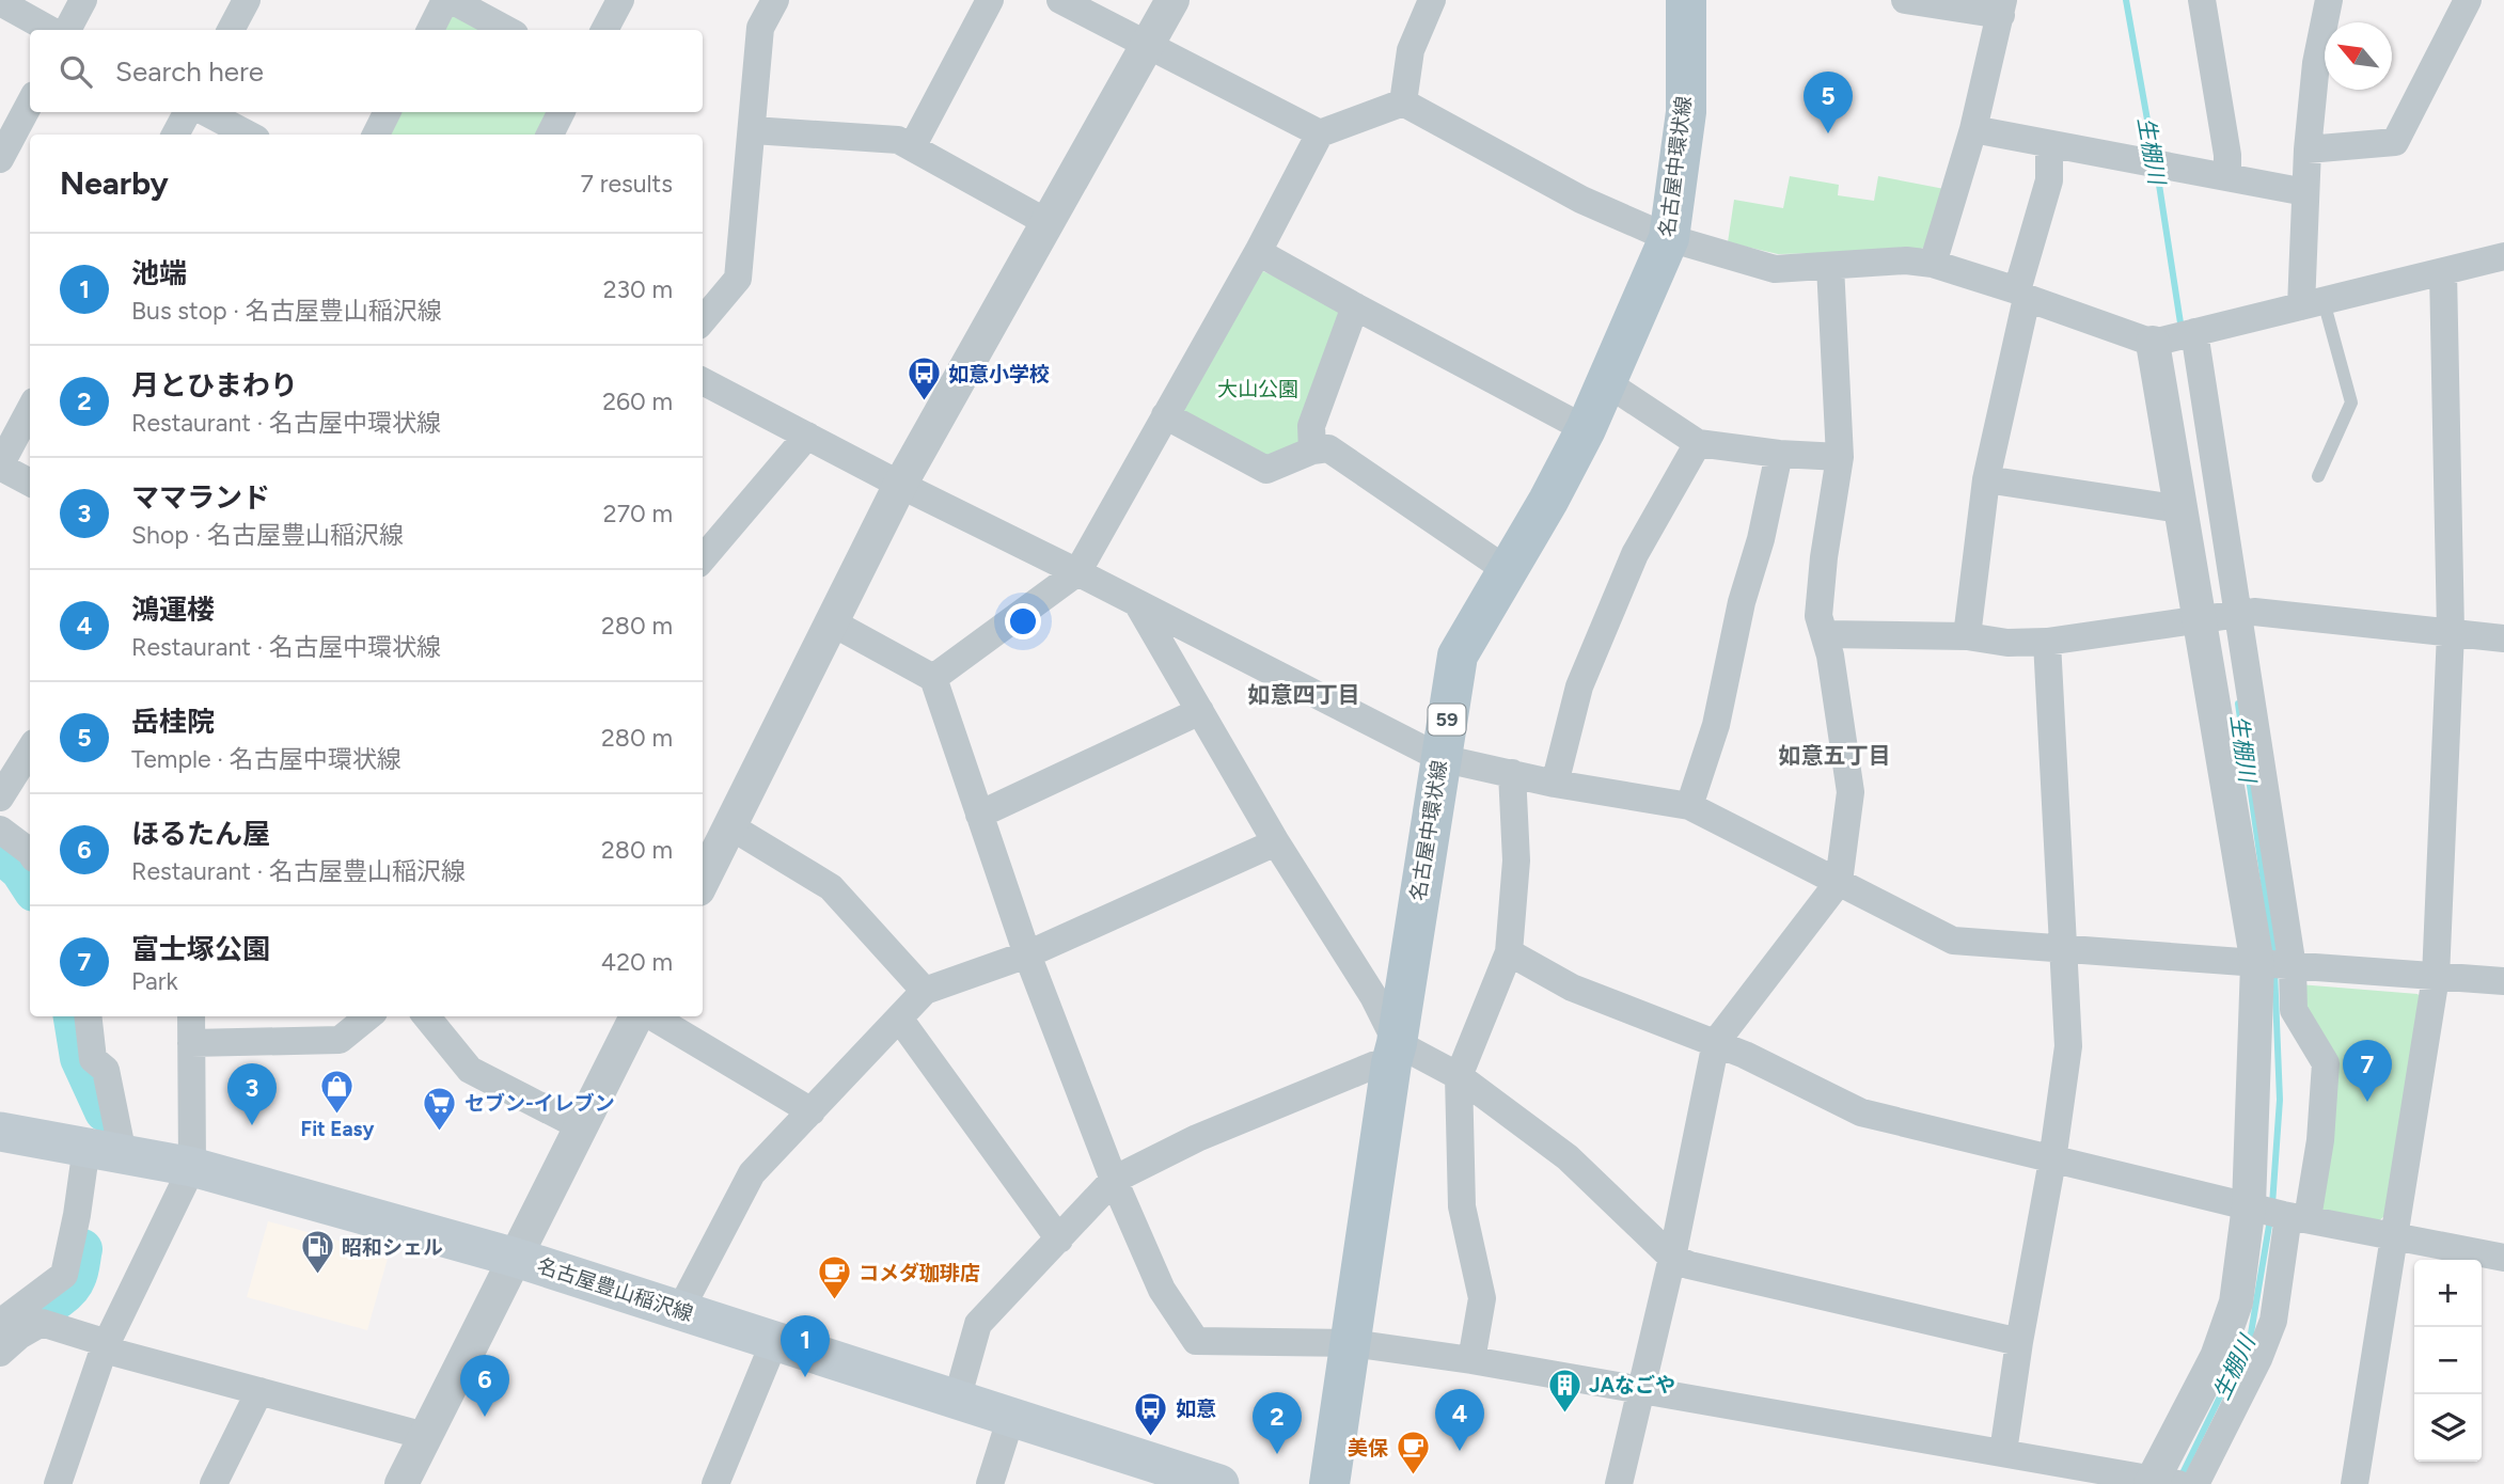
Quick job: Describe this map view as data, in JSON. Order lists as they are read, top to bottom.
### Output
{
  "streets": {
    "main road": ["名古屋中環状線", "59", "名古屋豊山稲沢線"]
  },
  "districts": ["如意四丁目", "如意五丁目"],
  "water": ["生棚川"],
  "parks": ["大山公園"],
  "places": {
    "bus stop": ["如意小学校", "如意"],
    "shop": ["Fit Easy"],
    "supermarket": ["セブン-イレブン"],
    "fuel station": ["昭和シェル"],
    "cafe": ["コメダ珈琲店", "美保"],
    "building": ["JAなごや"]
  },
  "north": "top left",
  "page": {
    "search": "Search here",
    "pins": [
      "5",
      "7",
      "3",
      "1",
      "6",
      "4",
      "2"
    ],
    "heading": ["Nearby", "7 results"],
    "list": [
      {
        "mark": "1",
        "name": "池端",
        "note": "Bus stop · 名古屋豊山稲沢線",
        "value": "230 m"
      },
      {
        "mark": "2",
        "name": "月とひまわり",
        "note": "Restaurant · 名古屋中環状線",
        "value": "260 m"
      },
      {
        "mark": "3",
        "name": "ママランド",
        "note": "Shop · 名古屋豊山稲沢線",
        "value": "270 m"
      },
      {
        "mark": "4",
        "name": "鴻運楼",
        "note": "Restaurant · 名古屋中環状線",
        "value": "280 m"
      },
      {
        "mark": "5",
        "name": "岳桂院",
        "note": "Temple · 名古屋中環状線",
        "value": "280 m"
      },
      {
        "mark": "6",
        "name": "ほるたん屋",
        "note": "Restaurant · 名古屋豊山稲沢線",
        "value": "280 m"
      },
      {
        "mark": "7",
        "name": "富士塚公園",
        "note": "Park",
        "value": "420 m"
      }
    ],
    "map_buttons": ["+", "−"]
  }
}
